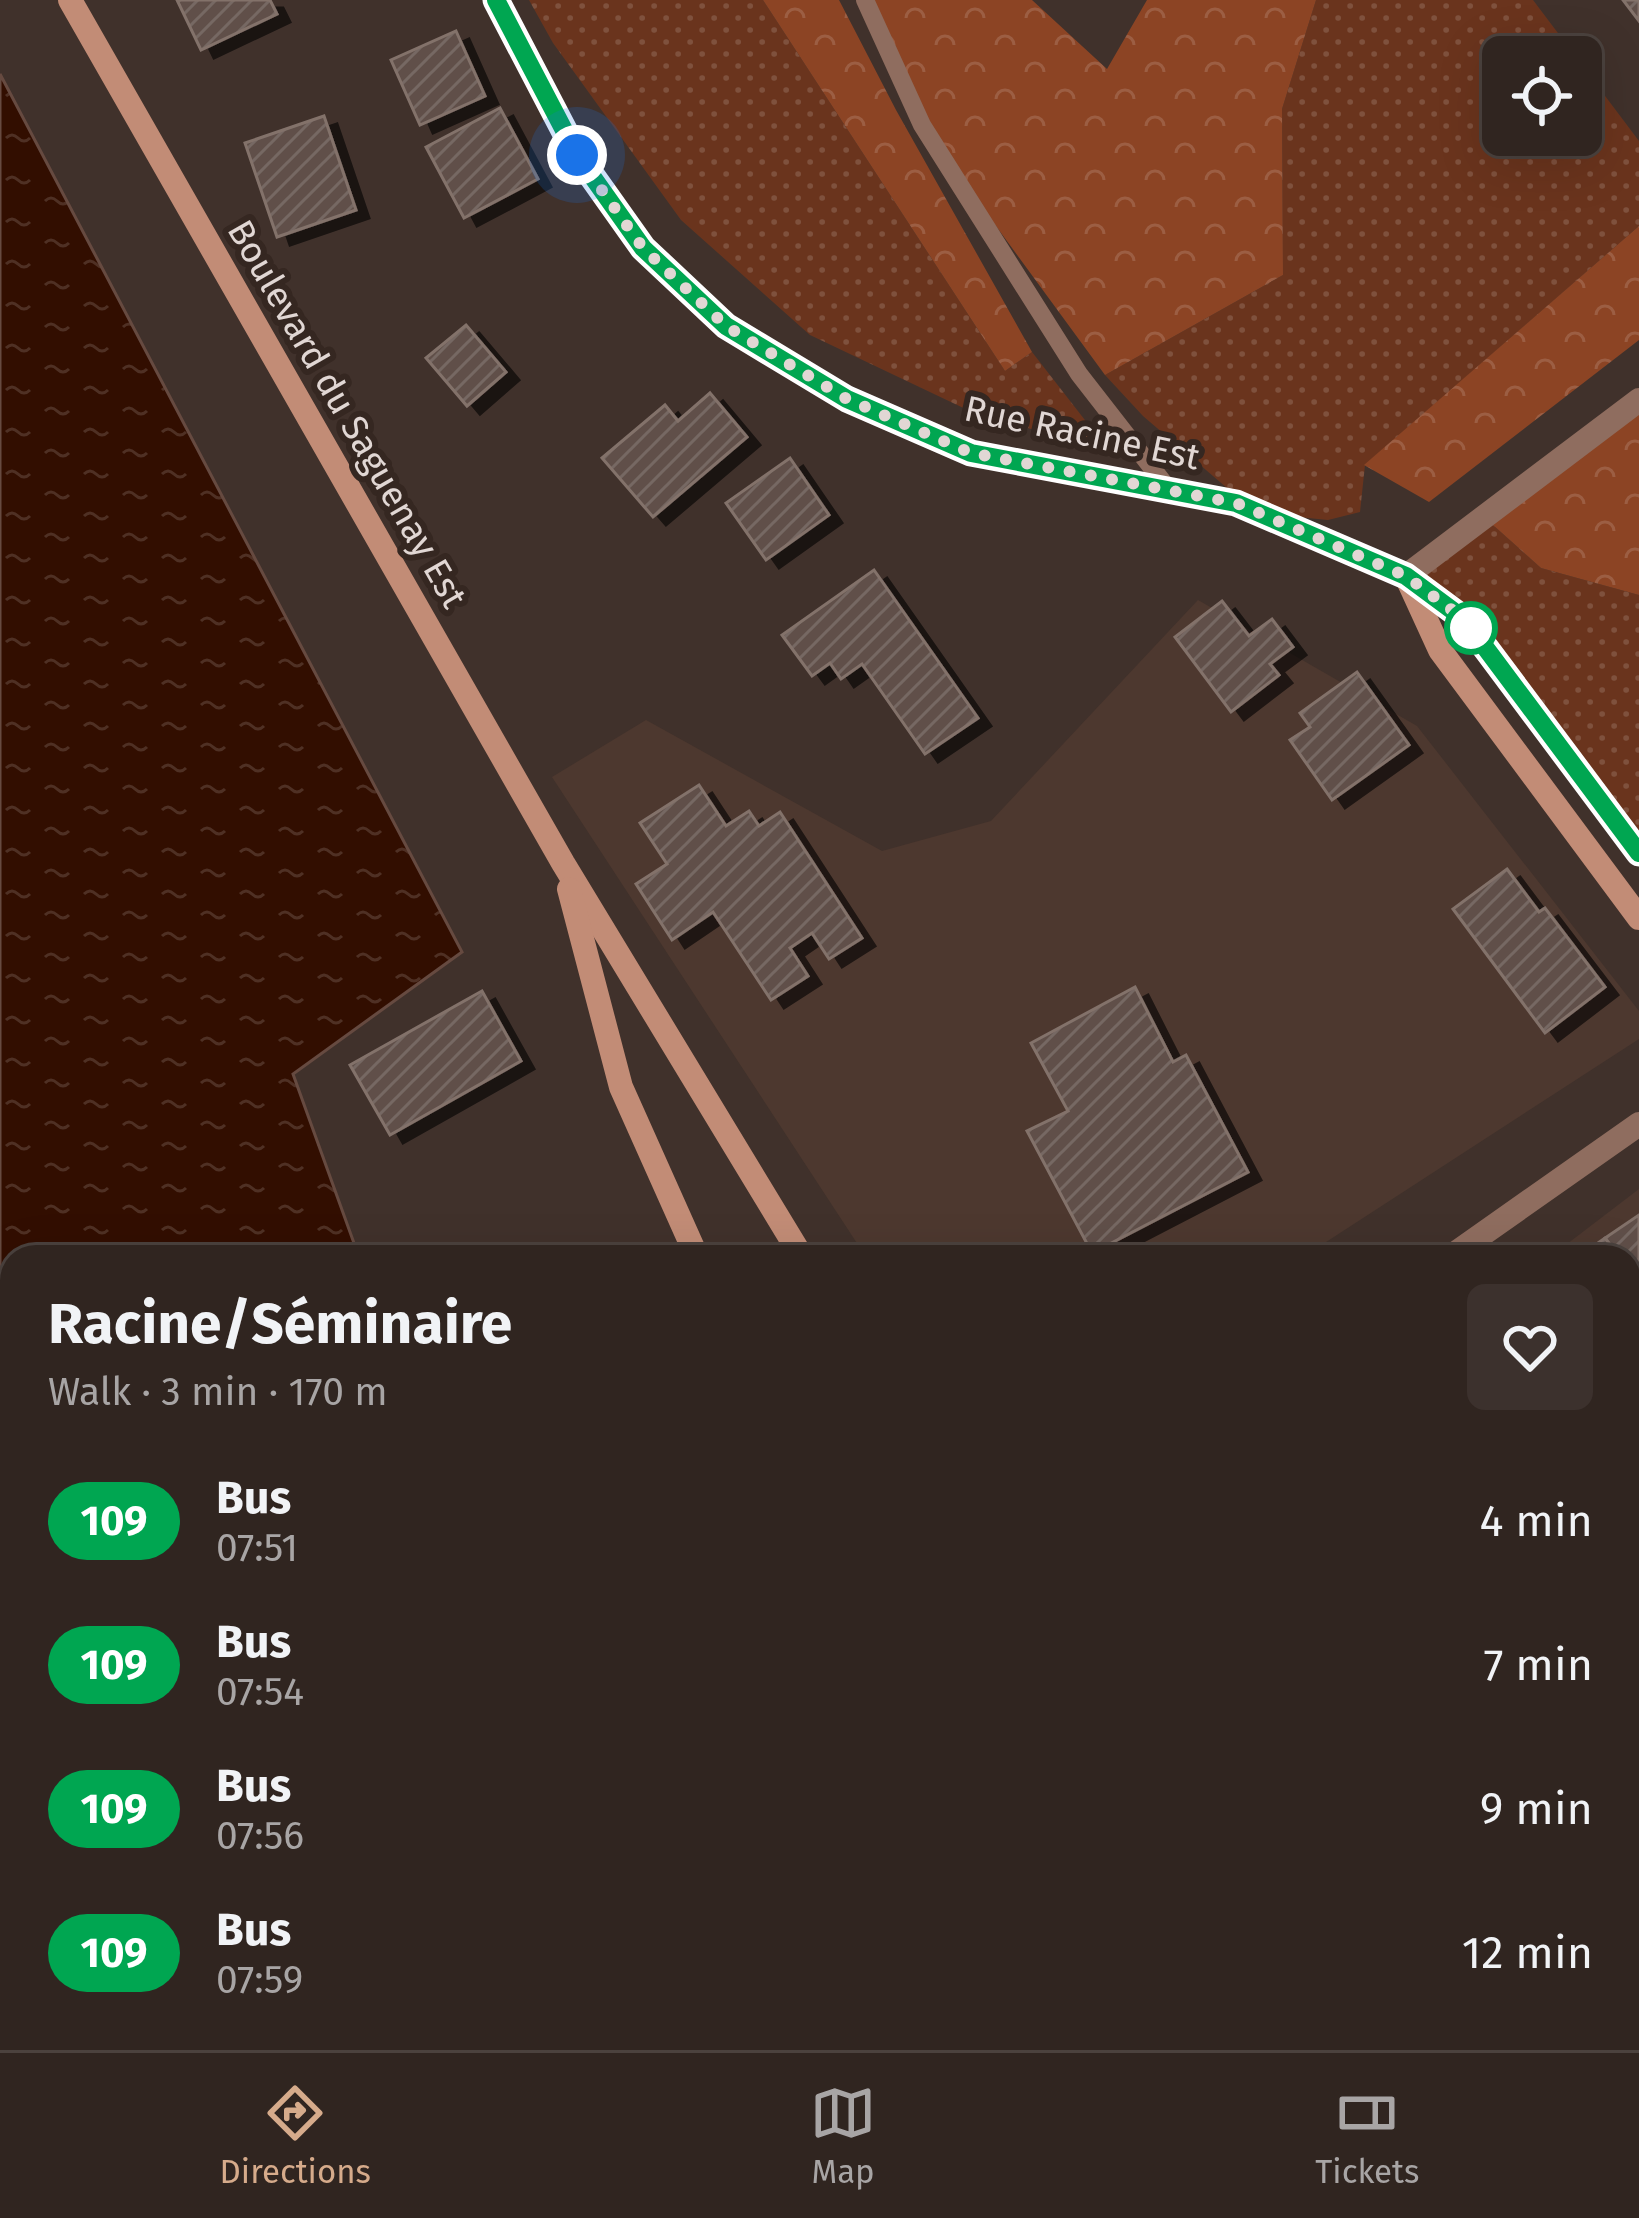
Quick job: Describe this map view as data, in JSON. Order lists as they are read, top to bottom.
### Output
{
  "streets": {
    "street": ["Boulevard du Saguenay Est", "Rue Racine Est"]
  },
  "lines": ["bus line 109"],
  "page": {
    "heading": ["Racine/Séminaire", "Walk · 3 min · 170 m"],
    "list": [
      {
        "mark": "109",
        "name": "Bus",
        "note": "07:51",
        "value": "4 min"
      },
      {
        "mark": "109",
        "name": "Bus",
        "note": "07:54",
        "value": "7 min"
      },
      {
        "mark": "109",
        "name": "Bus",
        "note": "07:56",
        "value": "9 min"
      },
      {
        "mark": "109",
        "name": "Bus",
        "note": "07:59",
        "value": "12 min"
      }
    ],
    "tabs": ["Directions", "Map", "Tickets"]
  }
}
